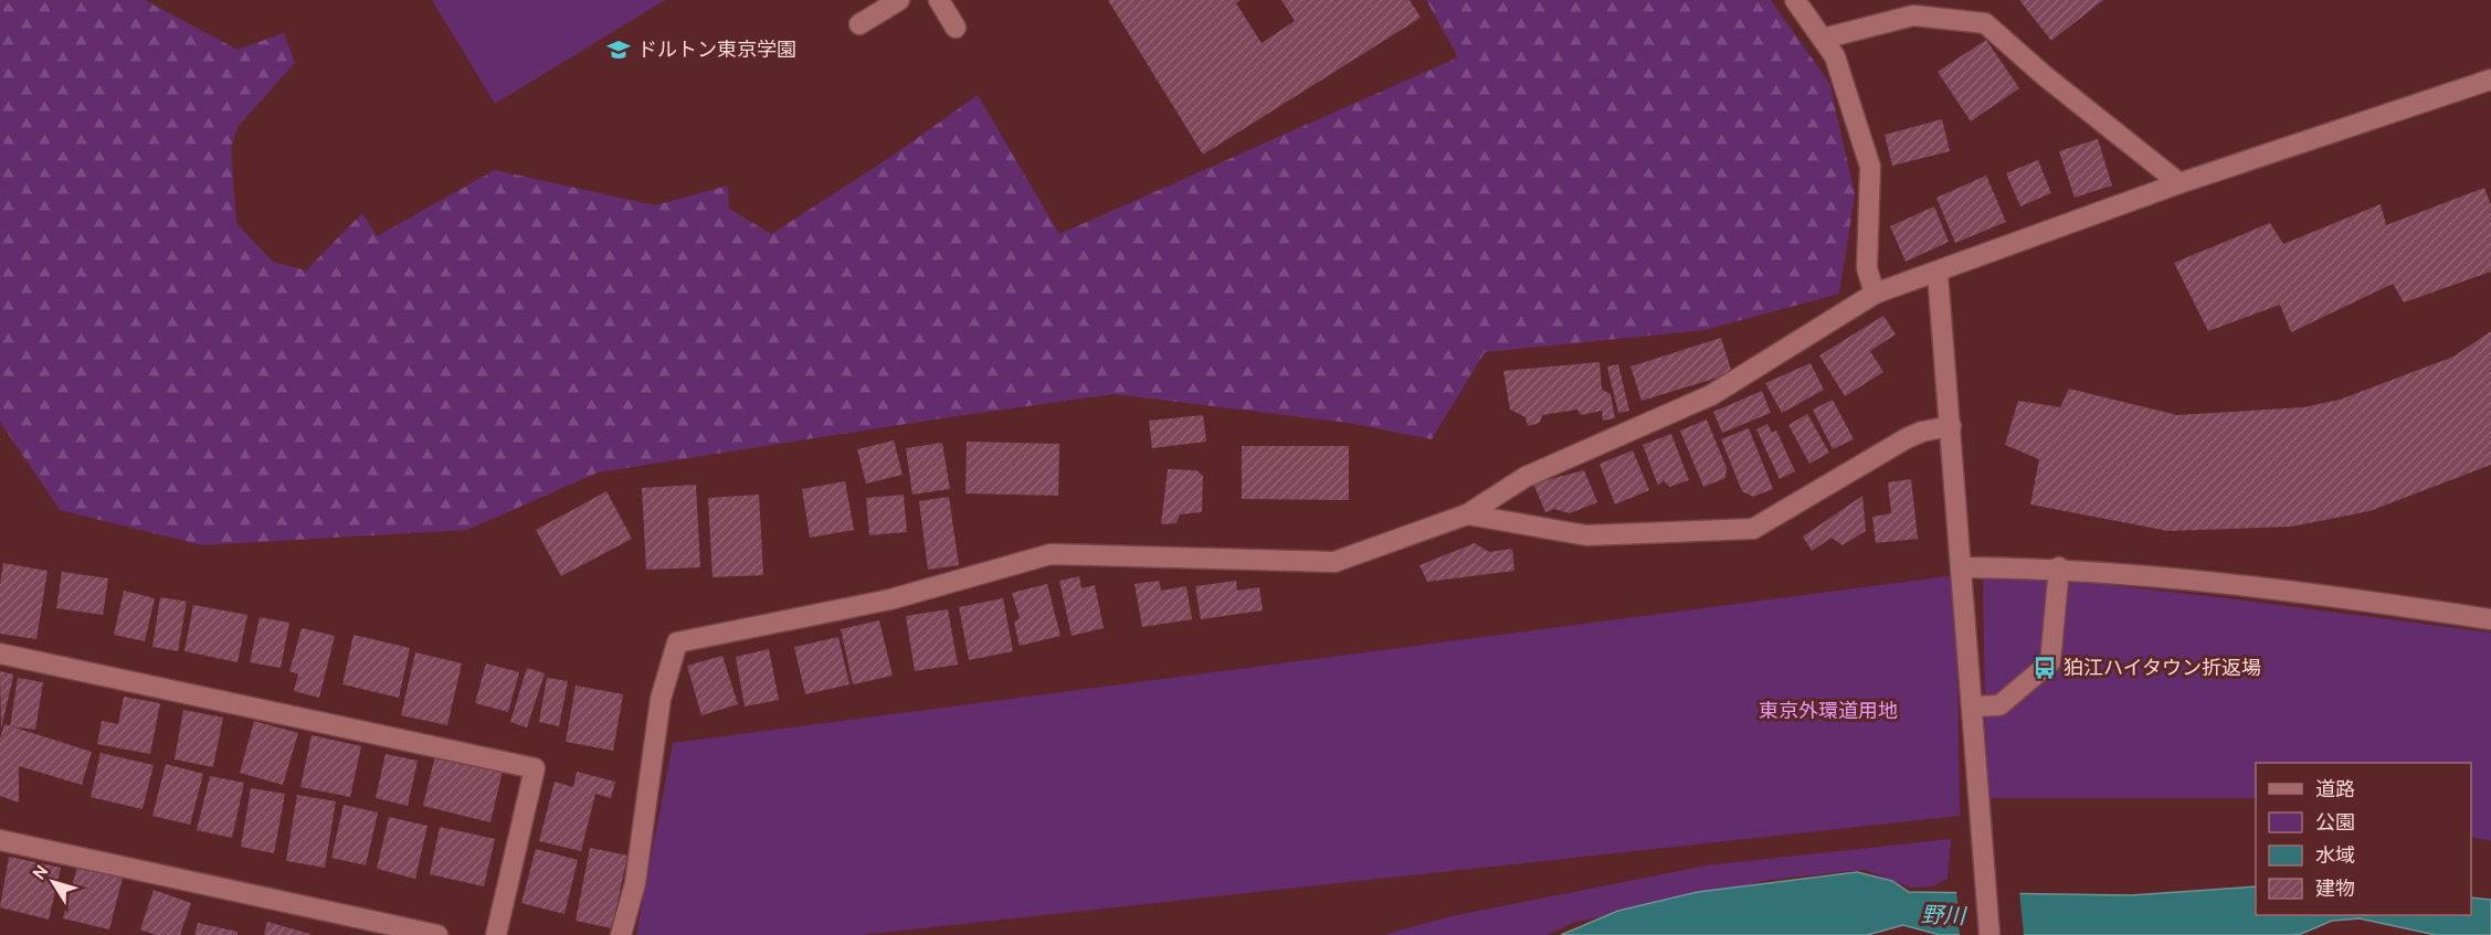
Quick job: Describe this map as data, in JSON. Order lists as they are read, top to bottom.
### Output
{
  "water": ["野川"],
  "parks": ["東京外環道用地"],
  "places": {
    "school or university": ["ドルトン東京学園"],
    "bus stop": ["狛江ハイタウン折返場"]
  },
  "legend": [
    "道路",
    "公園",
    "水域",
    "建物"
  ],
  "north": "top left"
}
